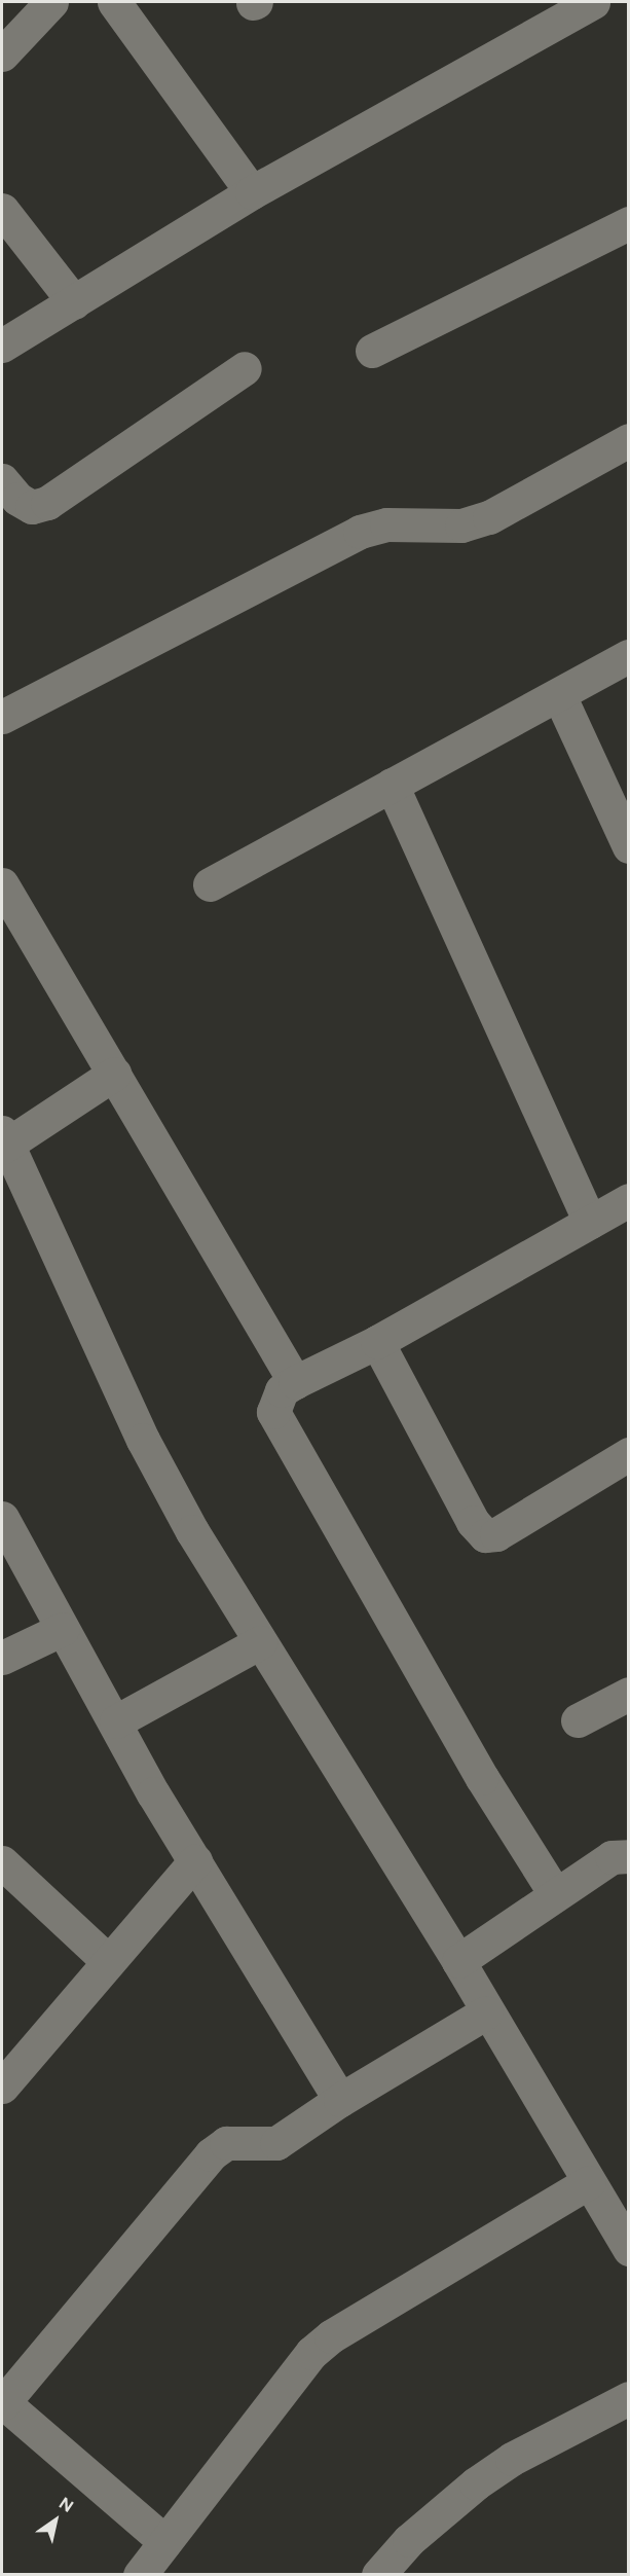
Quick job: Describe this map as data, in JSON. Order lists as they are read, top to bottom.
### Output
{
  "north": "top right"
}
